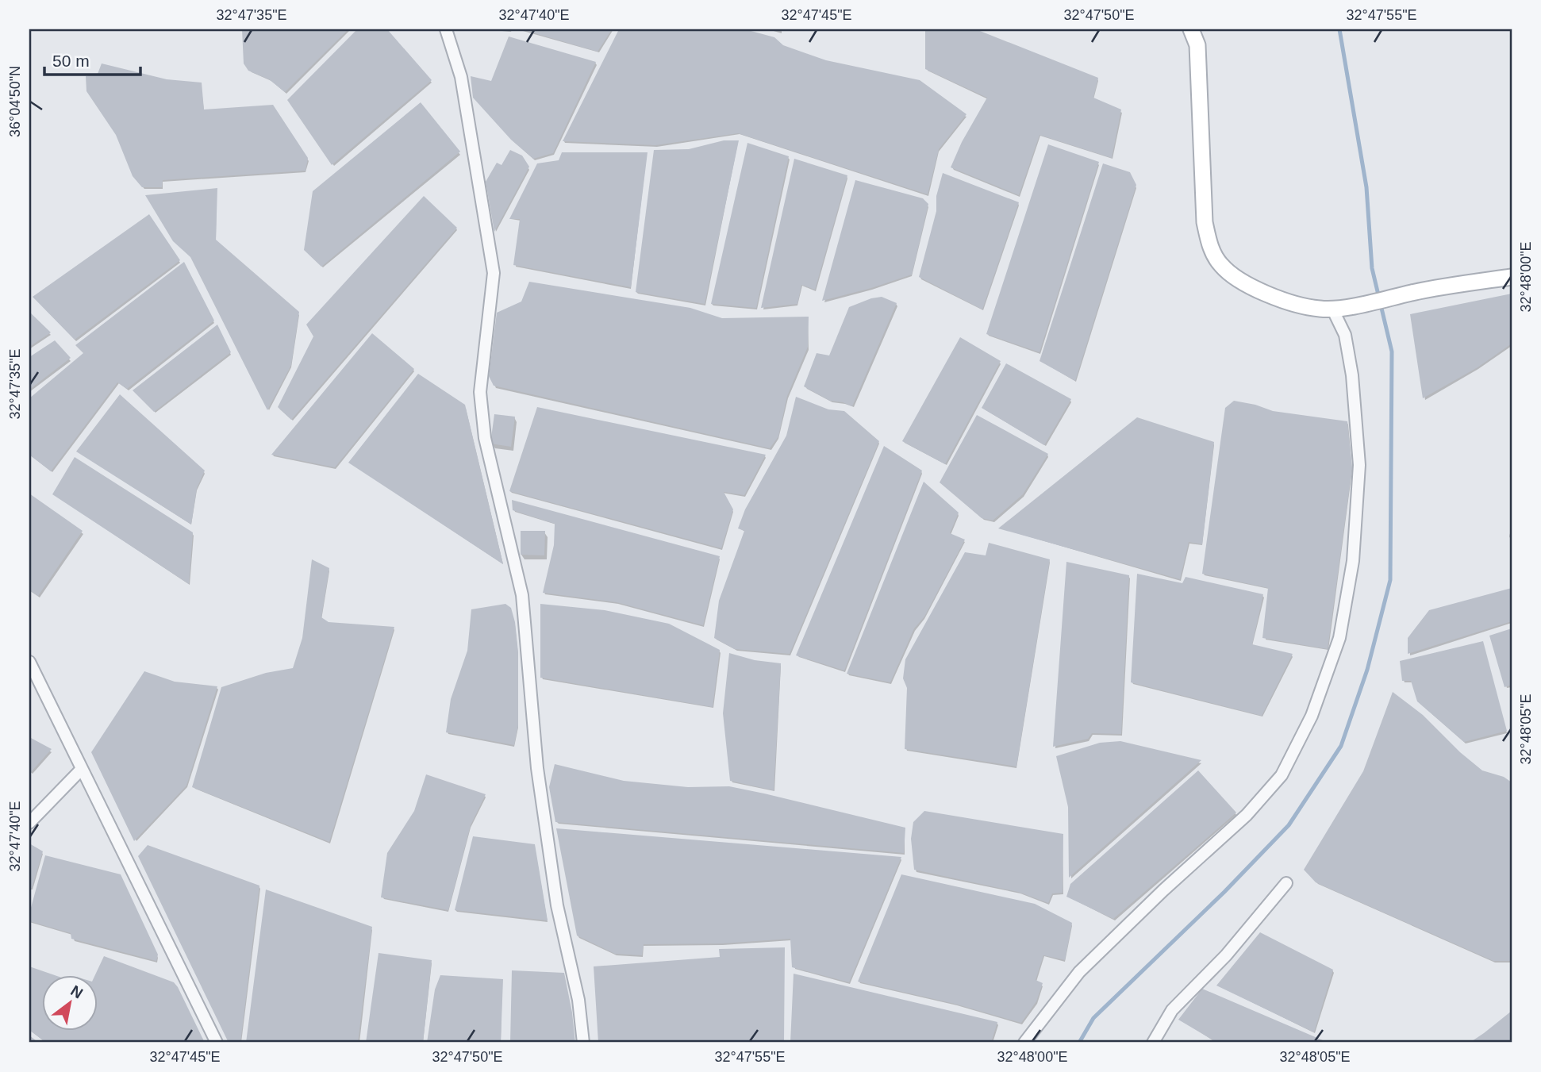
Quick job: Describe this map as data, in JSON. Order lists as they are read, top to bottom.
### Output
{
  "scale_bar": "50 m",
  "north": "top right",
  "coordinates": [
    "32°47'35\"E",
    "32°47'40\"E",
    "32°47'45\"E",
    "32°47'50\"E",
    "32°47'55\"E",
    "36°04'50\"N",
    "32°48'00\"E",
    "32°48'05\"E"
  ]
}
